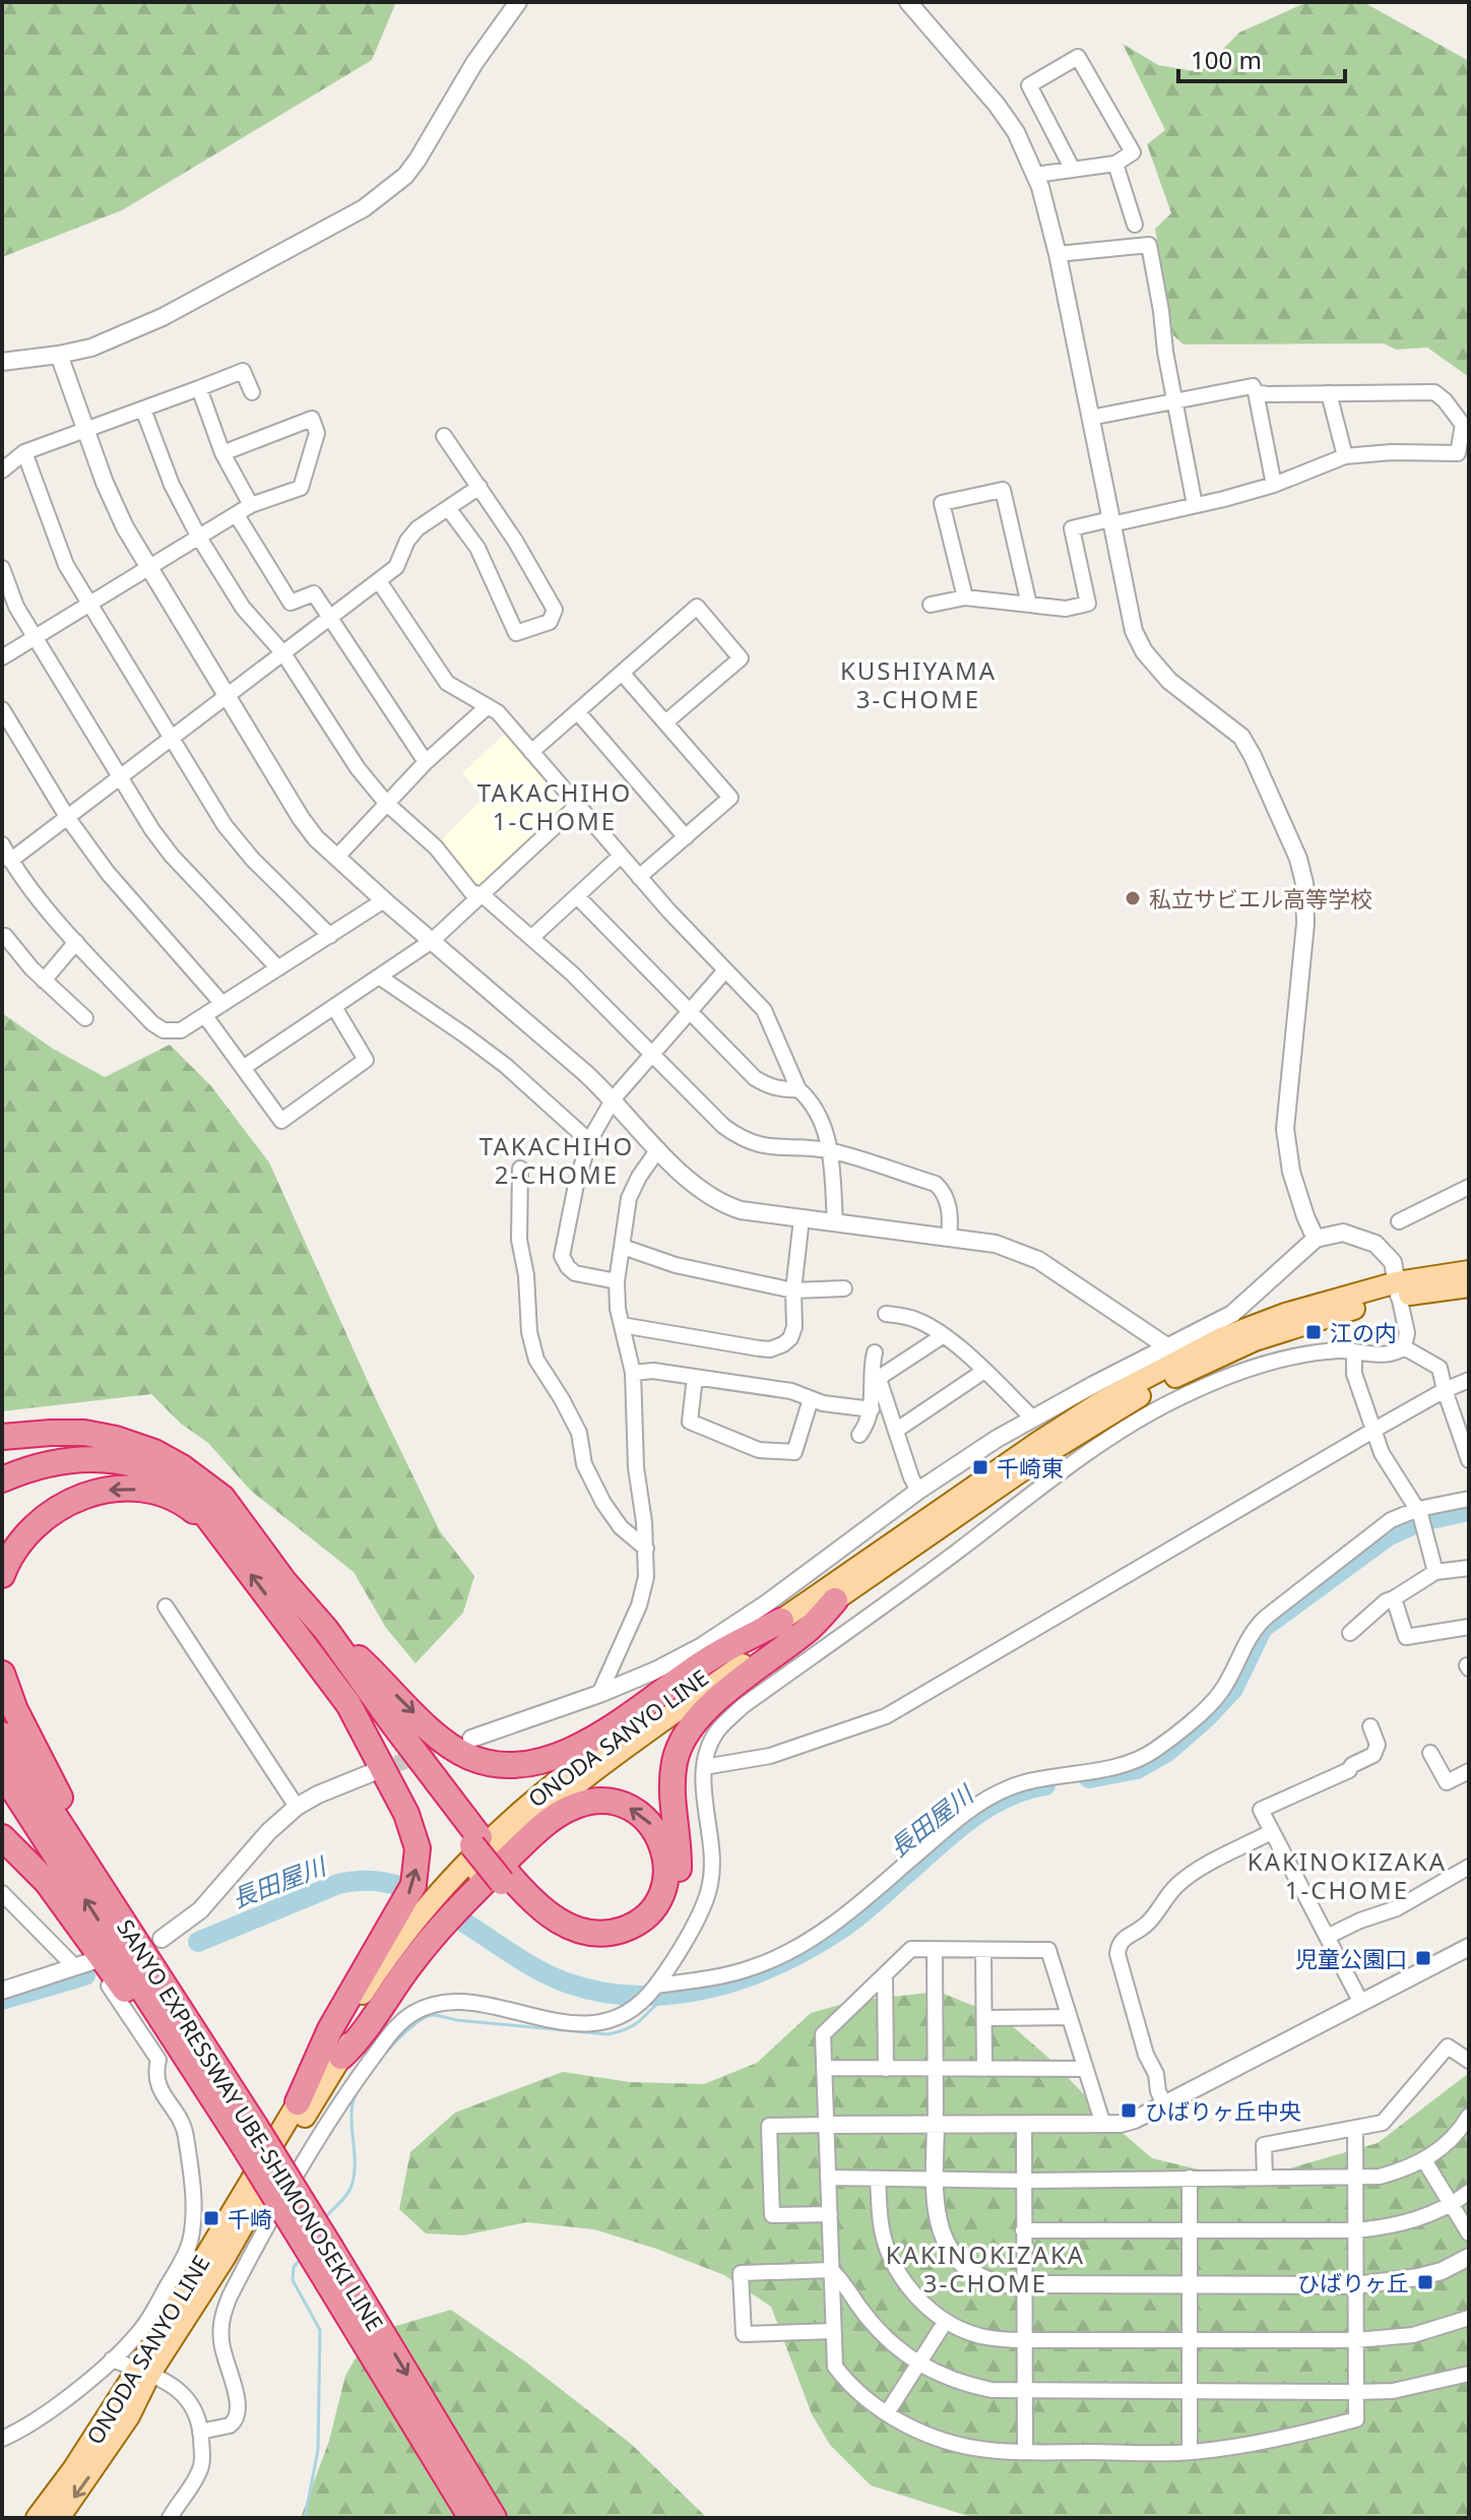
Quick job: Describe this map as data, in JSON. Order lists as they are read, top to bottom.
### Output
{
  "streets": {
    "highway": ["SANYO EXPRESSWAY UBE-SHIMONOSEKI LINE"],
    "main road": ["ONODA SANYO LINE"]
  },
  "districts": [
    "KUSHIYAMA 3-CHOME",
    "TAKACHIHO 1-CHOME",
    "TAKACHIHO 2-CHOME",
    "KAKINOKIZAKA 1-CHOME",
    "KAKINOKIZAKA 3-CHOME"
  ],
  "water": ["長田屋川"],
  "places": {
    "other": ["私立サビエル高等学校"],
    "transit": [
      "江の内",
      "千崎東",
      "児童公園口",
      "ひばりヶ丘中央",
      "千崎",
      "ひばりヶ丘"
    ]
  },
  "scale_bar": "100 m"
}
